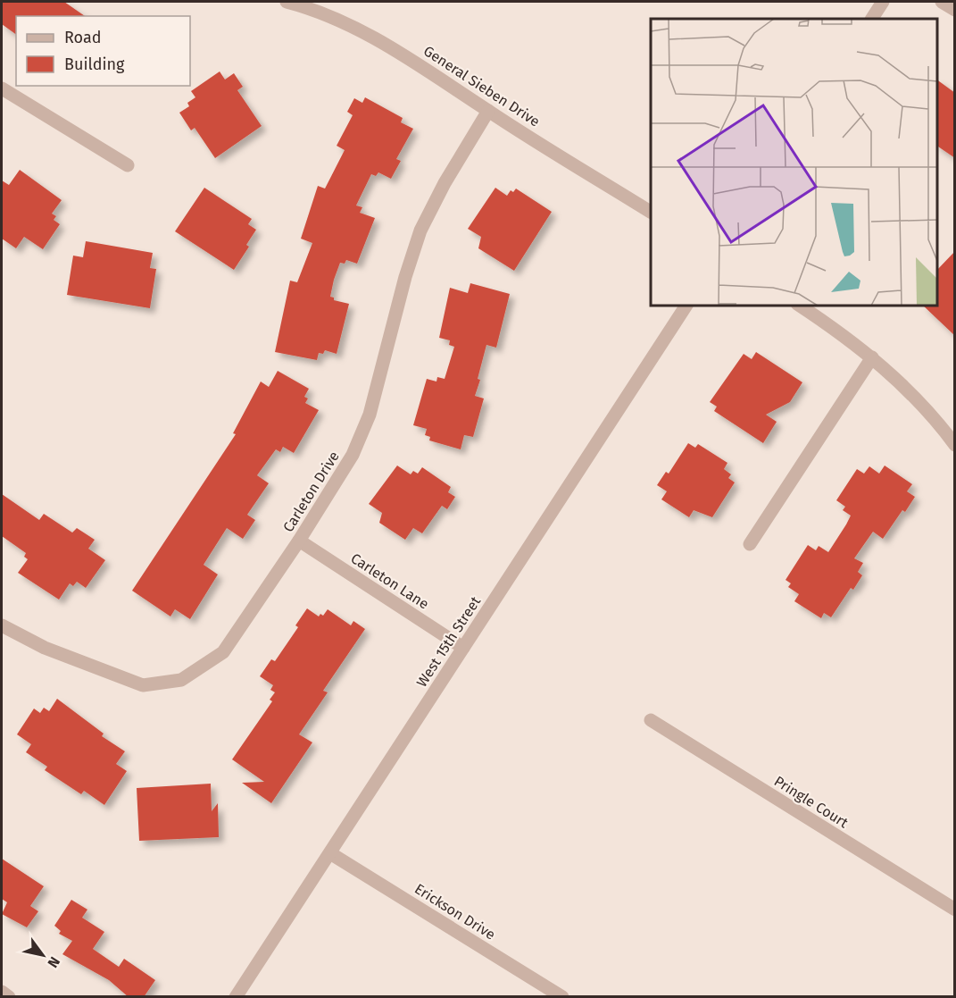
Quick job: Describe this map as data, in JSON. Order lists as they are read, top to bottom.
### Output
{
  "streets": {
    "street": [
      "General Sieben Drive",
      "Carleton Drive",
      "Carleton Lane",
      "West 15th Street",
      "Pringle Court",
      "Erickson Drive"
    ]
  },
  "crossings": [
    ["General Sieben Drive", "Carleton Drive"],
    ["Carleton Drive", "Carleton Lane"],
    ["Carleton Lane", "West 15th Street"],
    ["West 15th Street", "Erickson Drive"]
  ],
  "legend": ["Road", "Building"],
  "north": "bottom right"
}
